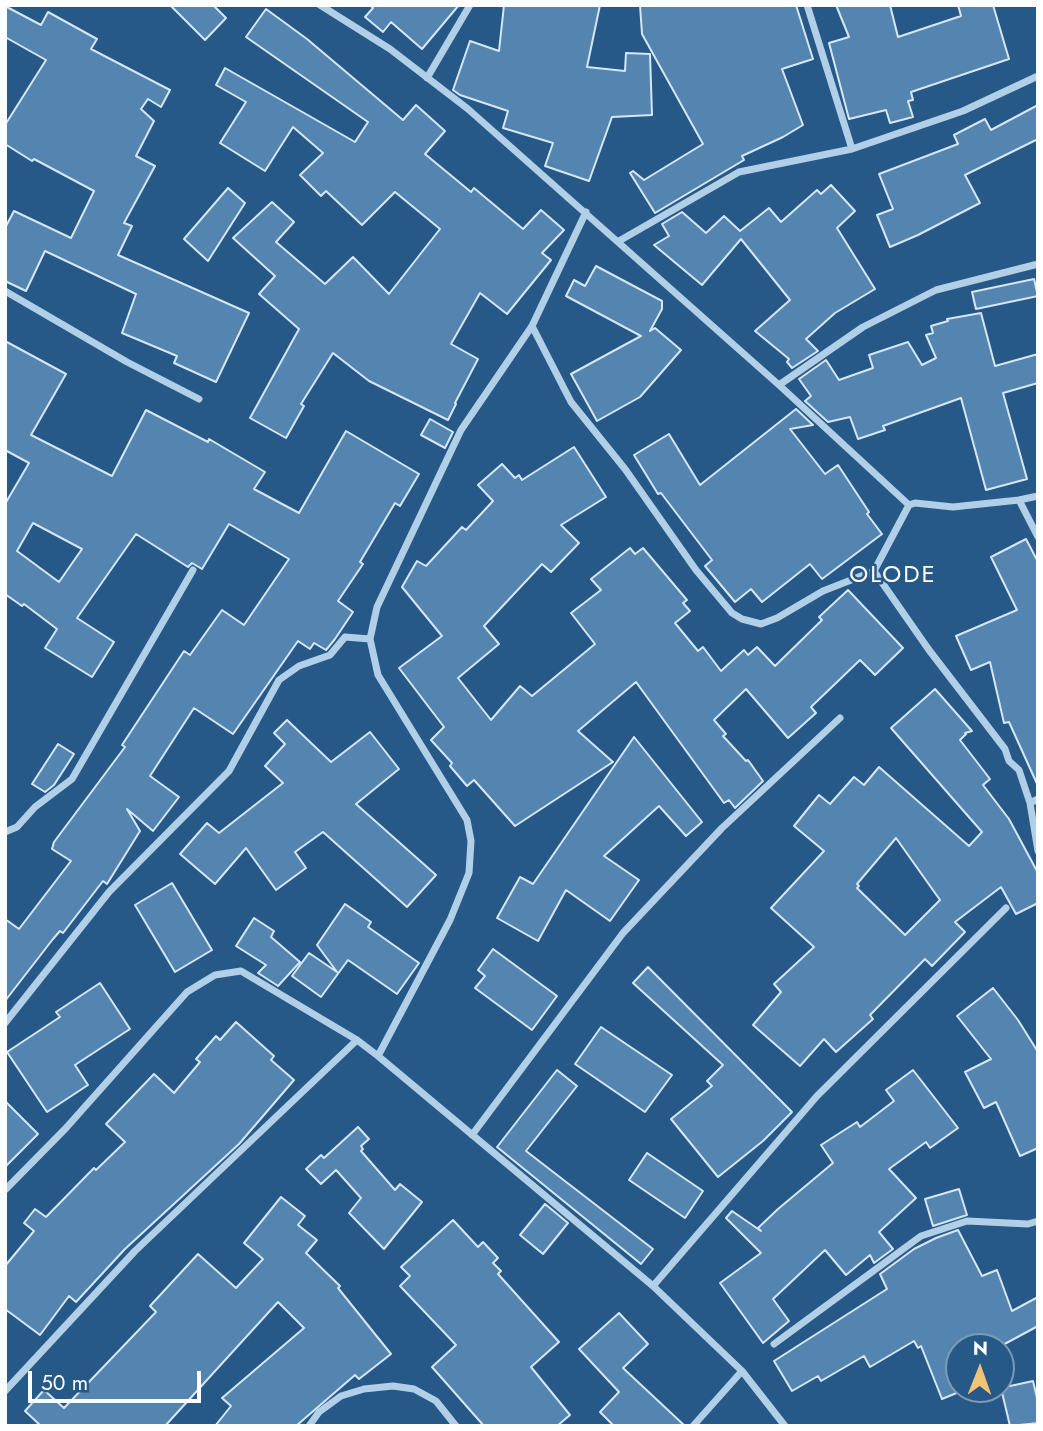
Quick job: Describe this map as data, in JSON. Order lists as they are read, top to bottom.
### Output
{
  "districts": ["OLODE"],
  "scale_bar": "50 m",
  "north": "top"
}
